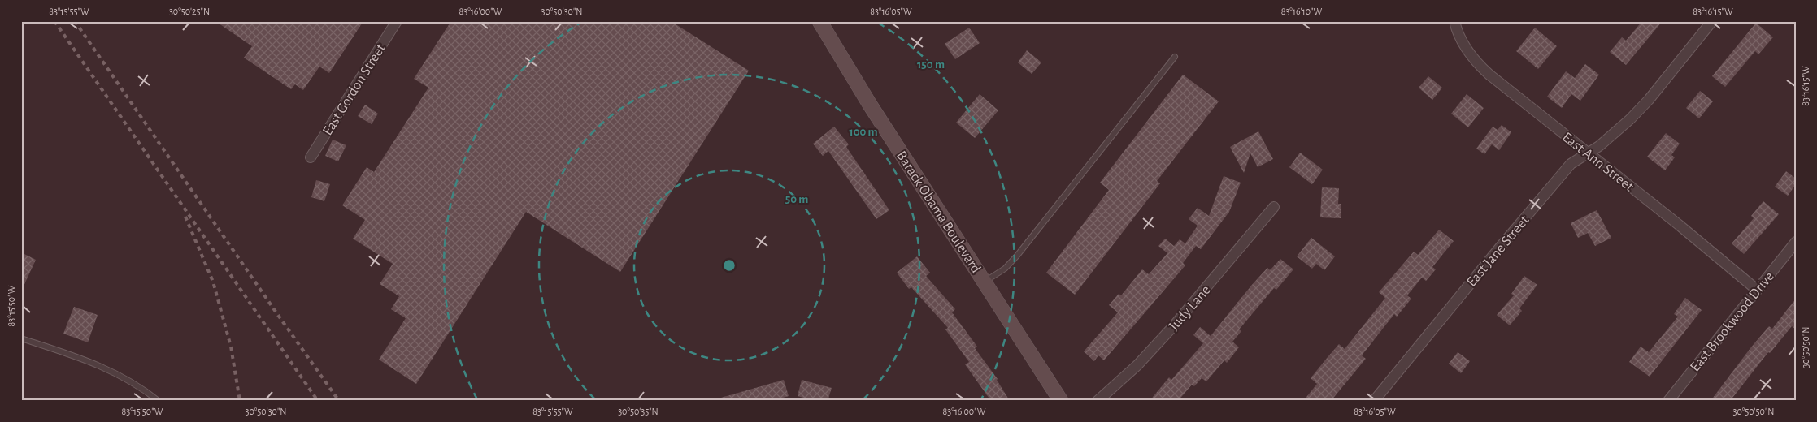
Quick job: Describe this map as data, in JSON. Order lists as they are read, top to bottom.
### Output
{
  "streets": {
    "main road": ["Barack Obama Boulevard"],
    "street": [
      "East Gordon Street",
      "East Ann Street",
      "East Jane Street",
      "Judy Lane",
      "East Brookwood Drive"
    ]
  },
  "crossings": [
    ["East Ann Street", "East Jane Street"],
    ["East Ann Street", "East Brookwood Drive"]
  ],
  "coordinates": [
    "83°15'55\"W",
    "30°50'25\"N",
    "83°16'00\"W",
    "30°50'30\"N",
    "83°16'05\"W",
    "83°16'10\"W",
    "83°16'15\"W",
    "83°15'50\"W",
    "30°50'50\"N",
    "30°50'35\"N"
  ],
  "rings": ["150 m", "100 m", "50 m"]
}
